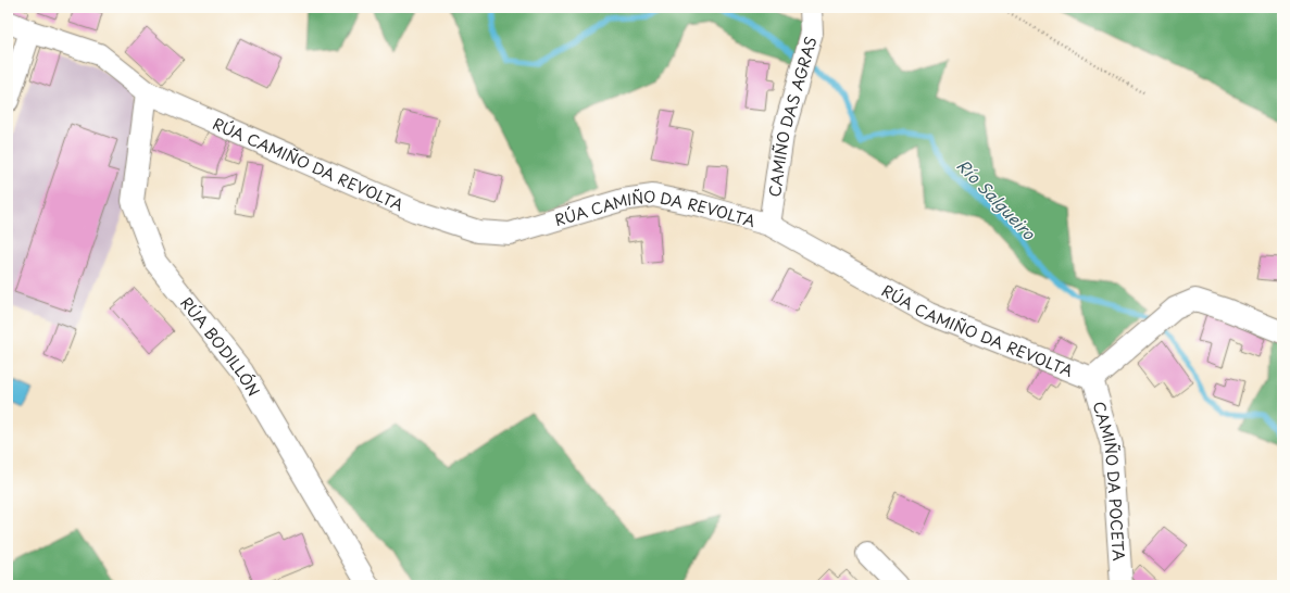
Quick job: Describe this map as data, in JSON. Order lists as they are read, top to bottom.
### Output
{
  "streets": {
    "street": [
      "CAMIÑO DAS AGRAS",
      "RÚA CAMIÑO DA REVOLTA",
      "RÚA BODILLÓN",
      "CAMIÑO DA POCETA"
    ]
  },
  "crossings": [
    ["CAMIÑO DAS AGRAS", "RÚA CAMIÑO DA REVOLTA"],
    ["RÚA CAMIÑO DA REVOLTA", "RÚA BODILLÓN"],
    ["RÚA CAMIÑO DA REVOLTA", "CAMIÑO DA POCETA"]
  ],
  "water": ["Río Salgueiro"]
}
